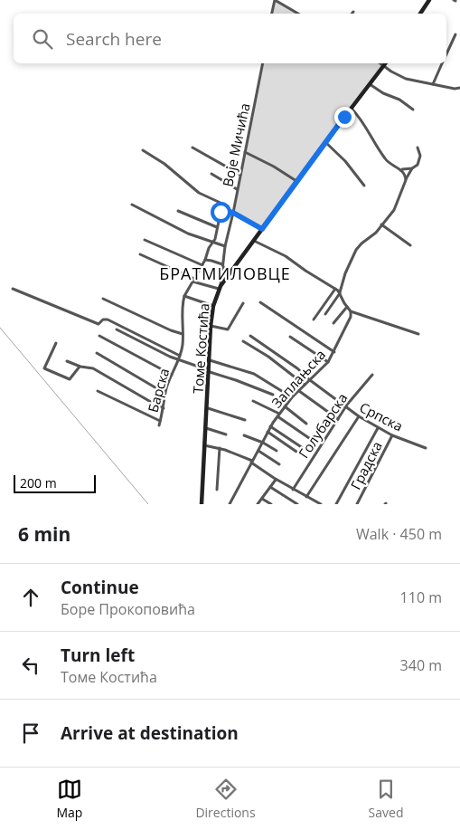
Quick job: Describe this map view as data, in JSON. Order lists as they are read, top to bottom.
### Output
{
  "streets": {
    "street": [
      "Воје Мичића",
      "Томе Костића",
      "Заплањска",
      "Барска",
      "Српска",
      "Голубарска",
      "Градска"
    ]
  },
  "crossings": [
    ["Воје Мичића", "Томе Костића"],
    ["Воје Мичића", "Заплањска"],
    ["Воје Мичића", "Барска"],
    ["Воје Мичића", "Српска"],
    ["Томе Костића", "Заплањска"],
    ["Томе Костића", "Српска"],
    ["Заплањска", "Српска"],
    ["Српска", "Голубарска"],
    ["Српска", "Градска"]
  ],
  "districts": ["БРАТМИЛОВЦЕ"],
  "scale_bar": "200 m",
  "page": {
    "search": "Search here",
    "scale": "200 m",
    "heading": ["6 min", "Walk · 450 m"],
    "list": [
      ["Continue", "Боре Прокоповића", "110 m"],
      ["Turn left", "Томе Костића", "340 m"],
      "Arrive at destination"
    ],
    "nav": ["Map", "Directions", "Saved"]
  }
}
